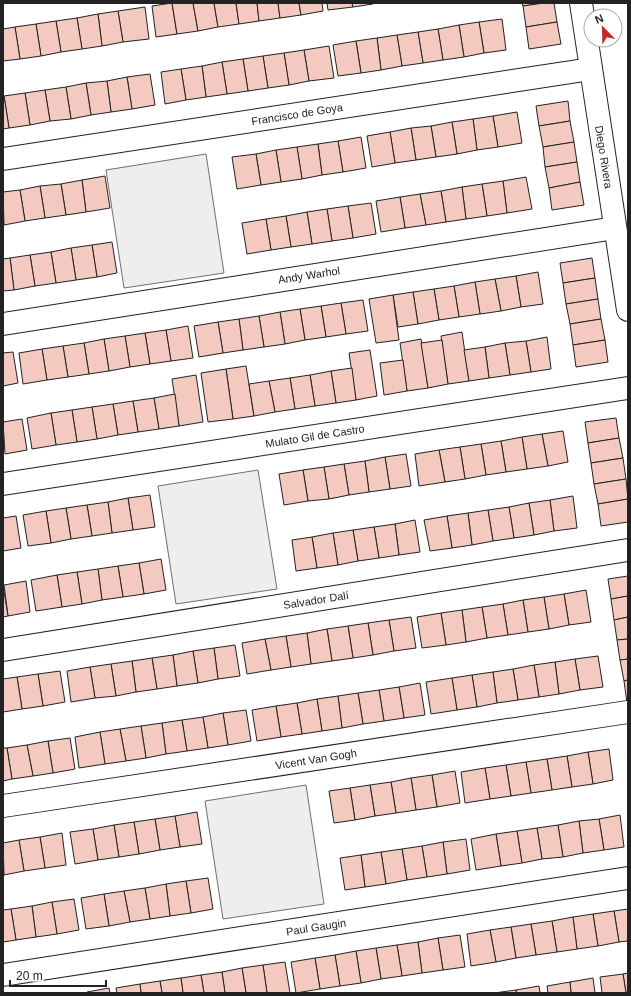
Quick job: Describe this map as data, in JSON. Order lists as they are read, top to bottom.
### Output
{
  "streets": {
    "street": [
      "Francisco de Goya",
      "Diego Rivera",
      "Andy Warhol",
      "Mulato Gil de Castro",
      "Salvador Dalí",
      "Vicent Van Gogh",
      "Paul Gaugin"
    ]
  },
  "crossings": [
    ["Francisco de Goya", "Diego Rivera"],
    ["Diego Rivera", "Andy Warhol"]
  ],
  "scale_bar": "20 m",
  "north": "top left"
}
